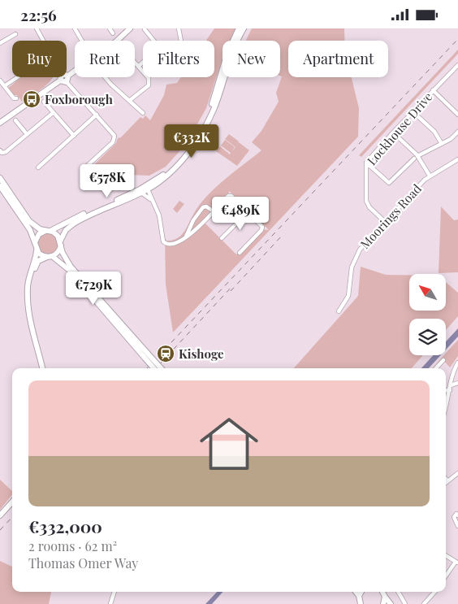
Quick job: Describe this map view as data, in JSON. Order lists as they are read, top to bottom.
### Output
{
  "streets": {
    "street": ["Lockhouse Drive", "Moorings Road"]
  },
  "places": {
    "bus stop": ["Foxborough"],
    "station": ["Kishoge"]
  },
  "north": "top left",
  "page": {
    "status": "22:56",
    "chip": [
      "Buy",
      "Rent",
      "Filters",
      "New",
      "Apartment"
    ],
    "price": [
      "€332K",
      "€578K",
      "€489K",
      "€729K"
    ],
    "list": [
      {
        "name": "€332,000",
        "note": "2 rooms · 62 m² · Thomas Omer Way"
      }
    ]
  }
}
